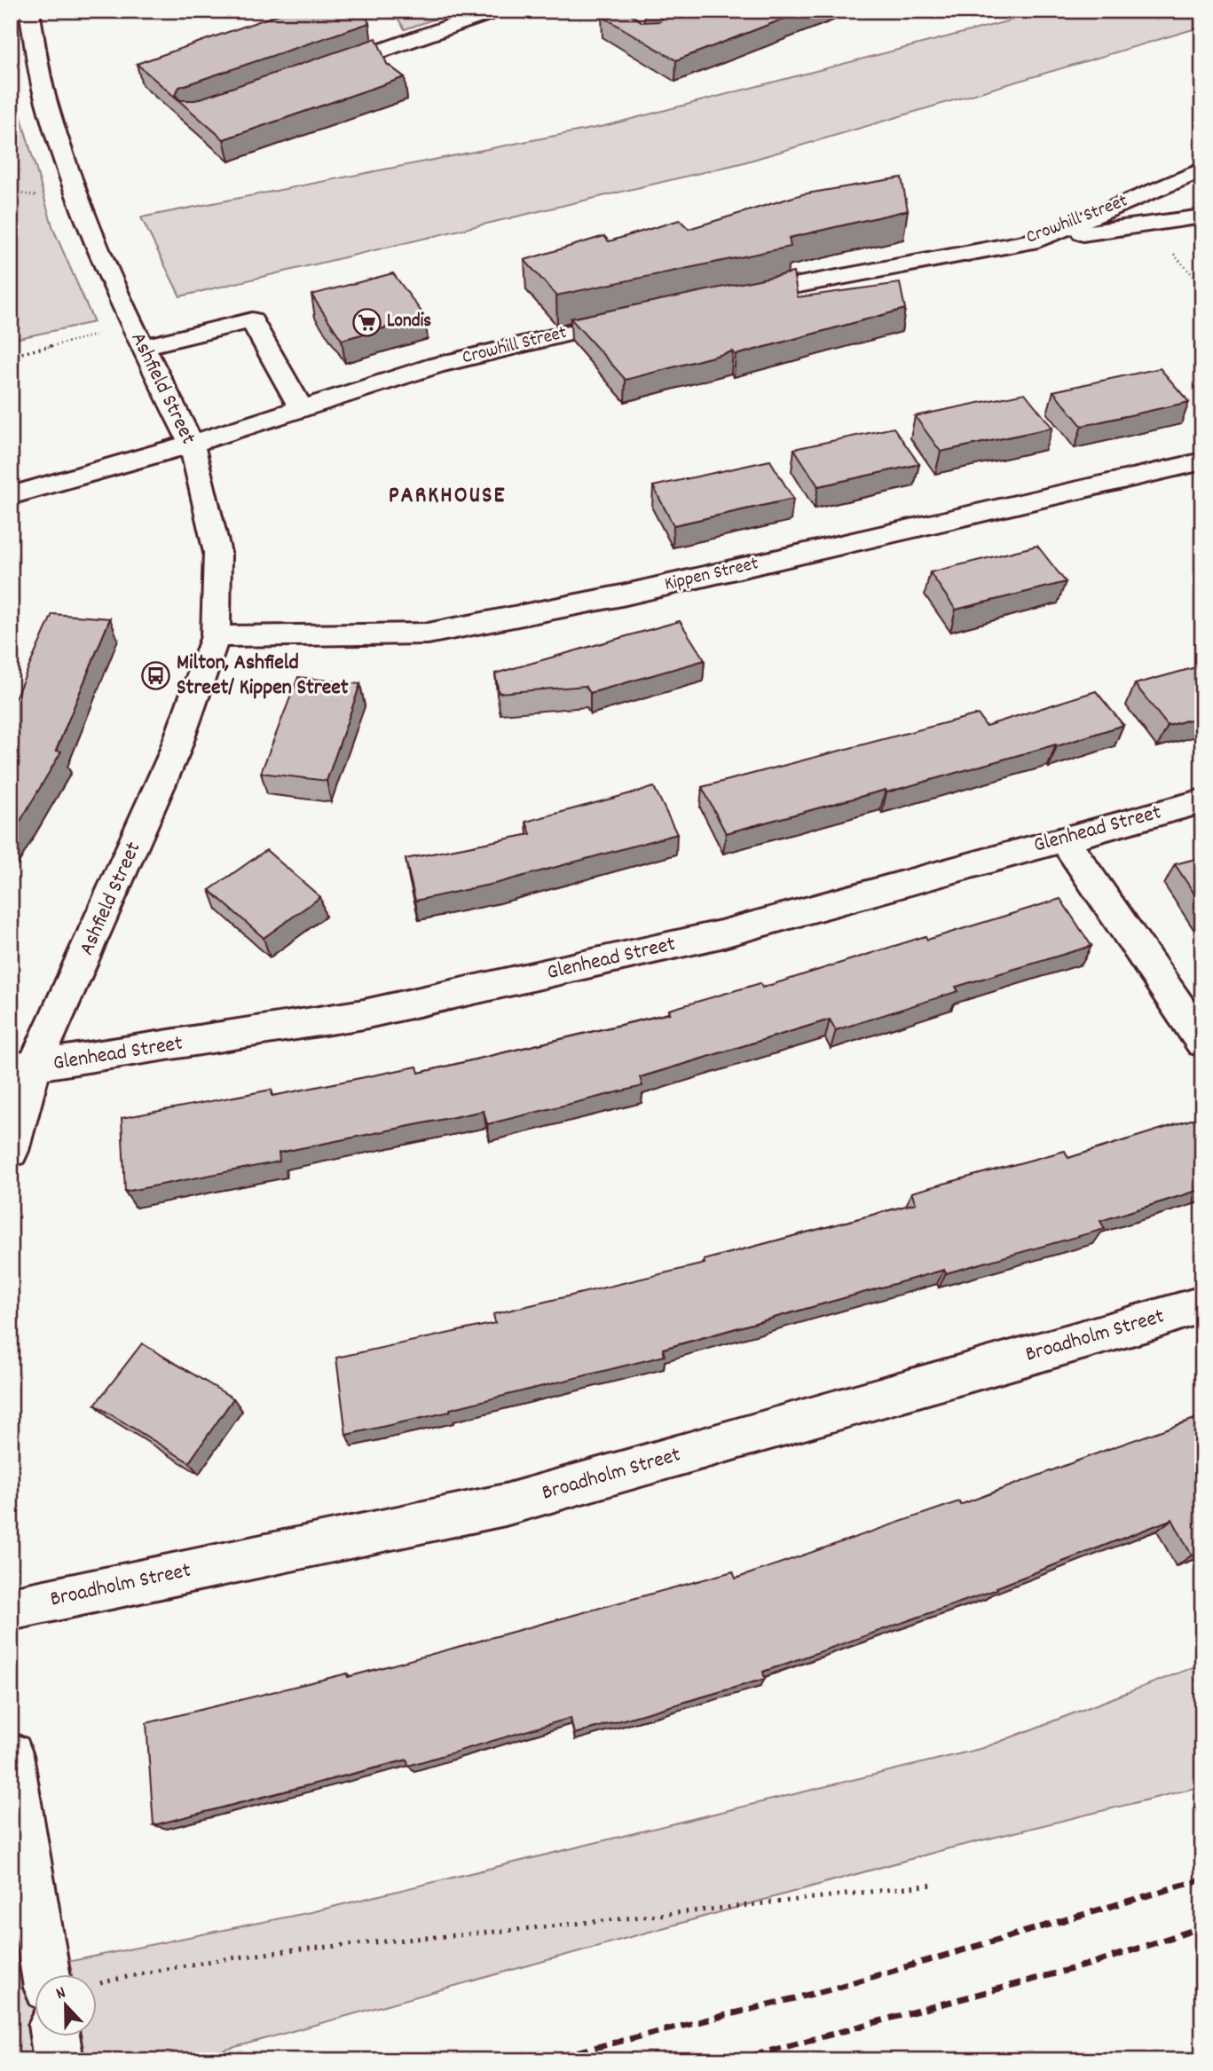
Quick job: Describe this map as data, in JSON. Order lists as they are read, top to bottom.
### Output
{
  "streets": {
    "street": [
      "Crowhill Street",
      "Ashfield Street",
      "Kippen Street",
      "Glenhead Street",
      "Broadholm Street"
    ]
  },
  "crossings": [
    ["Crowhill Street", "Ashfield Street"],
    ["Ashfield Street", "Kippen Street"],
    ["Ashfield Street", "Glenhead Street"]
  ],
  "districts": ["PARKHOUSE"],
  "places": {
    "supermarket": ["Londis"],
    "bus stop": ["Milton, Ashfield Street/ Kippen Street"]
  },
  "north": "top"
}
